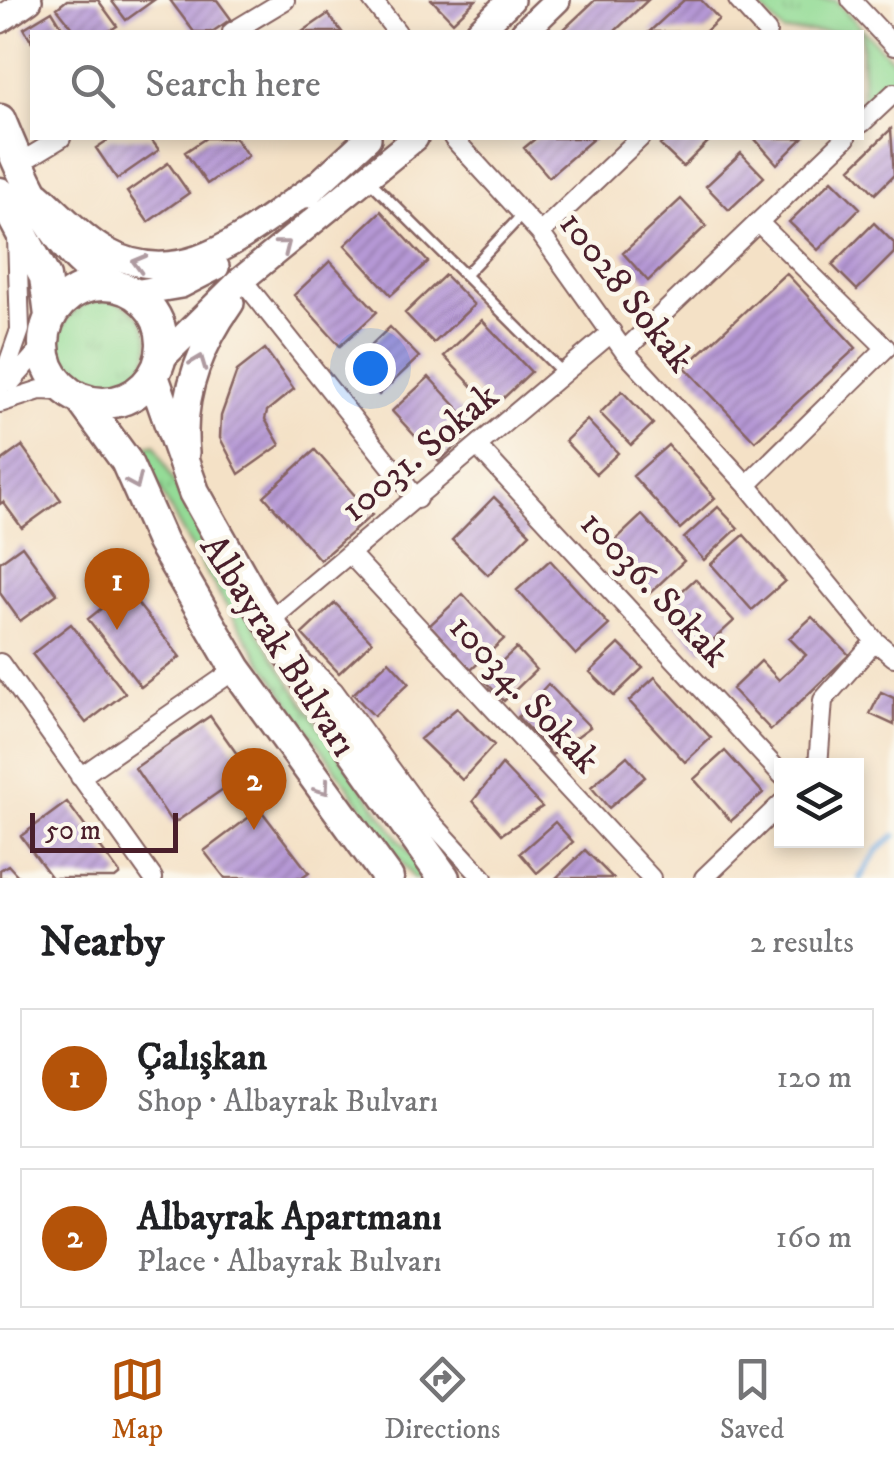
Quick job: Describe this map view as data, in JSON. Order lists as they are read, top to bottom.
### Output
{
  "streets": {
    "main road": ["Albayrak Bulvarı"],
    "street": [
      "10028 Sokak",
      "10031. Sokak",
      "10036. Sokak",
      "10034. Sokak"
    ]
  },
  "crossings": [
    ["10028 Sokak", "10031. Sokak"],
    ["10031. Sokak", "10036. Sokak"],
    ["10031. Sokak", "Albayrak Bulvarı"],
    ["10031. Sokak", "10034. Sokak"]
  ],
  "scale_bar": "50 m",
  "page": {
    "search": "Search here",
    "pins": ["1", "2"],
    "scale": "50 m",
    "heading": ["Nearby", "2 results"],
    "list": [
      {
        "mark": "1",
        "name": "Çalışkan",
        "note": "Shop · Albayrak Bulvarı",
        "value": "120 m"
      },
      {
        "mark": "2",
        "name": "Albayrak Apartmanı",
        "note": "Place · Albayrak Bulvarı",
        "value": "160 m"
      }
    ],
    "nav": ["Map", "Directions", "Saved"]
  }
}
